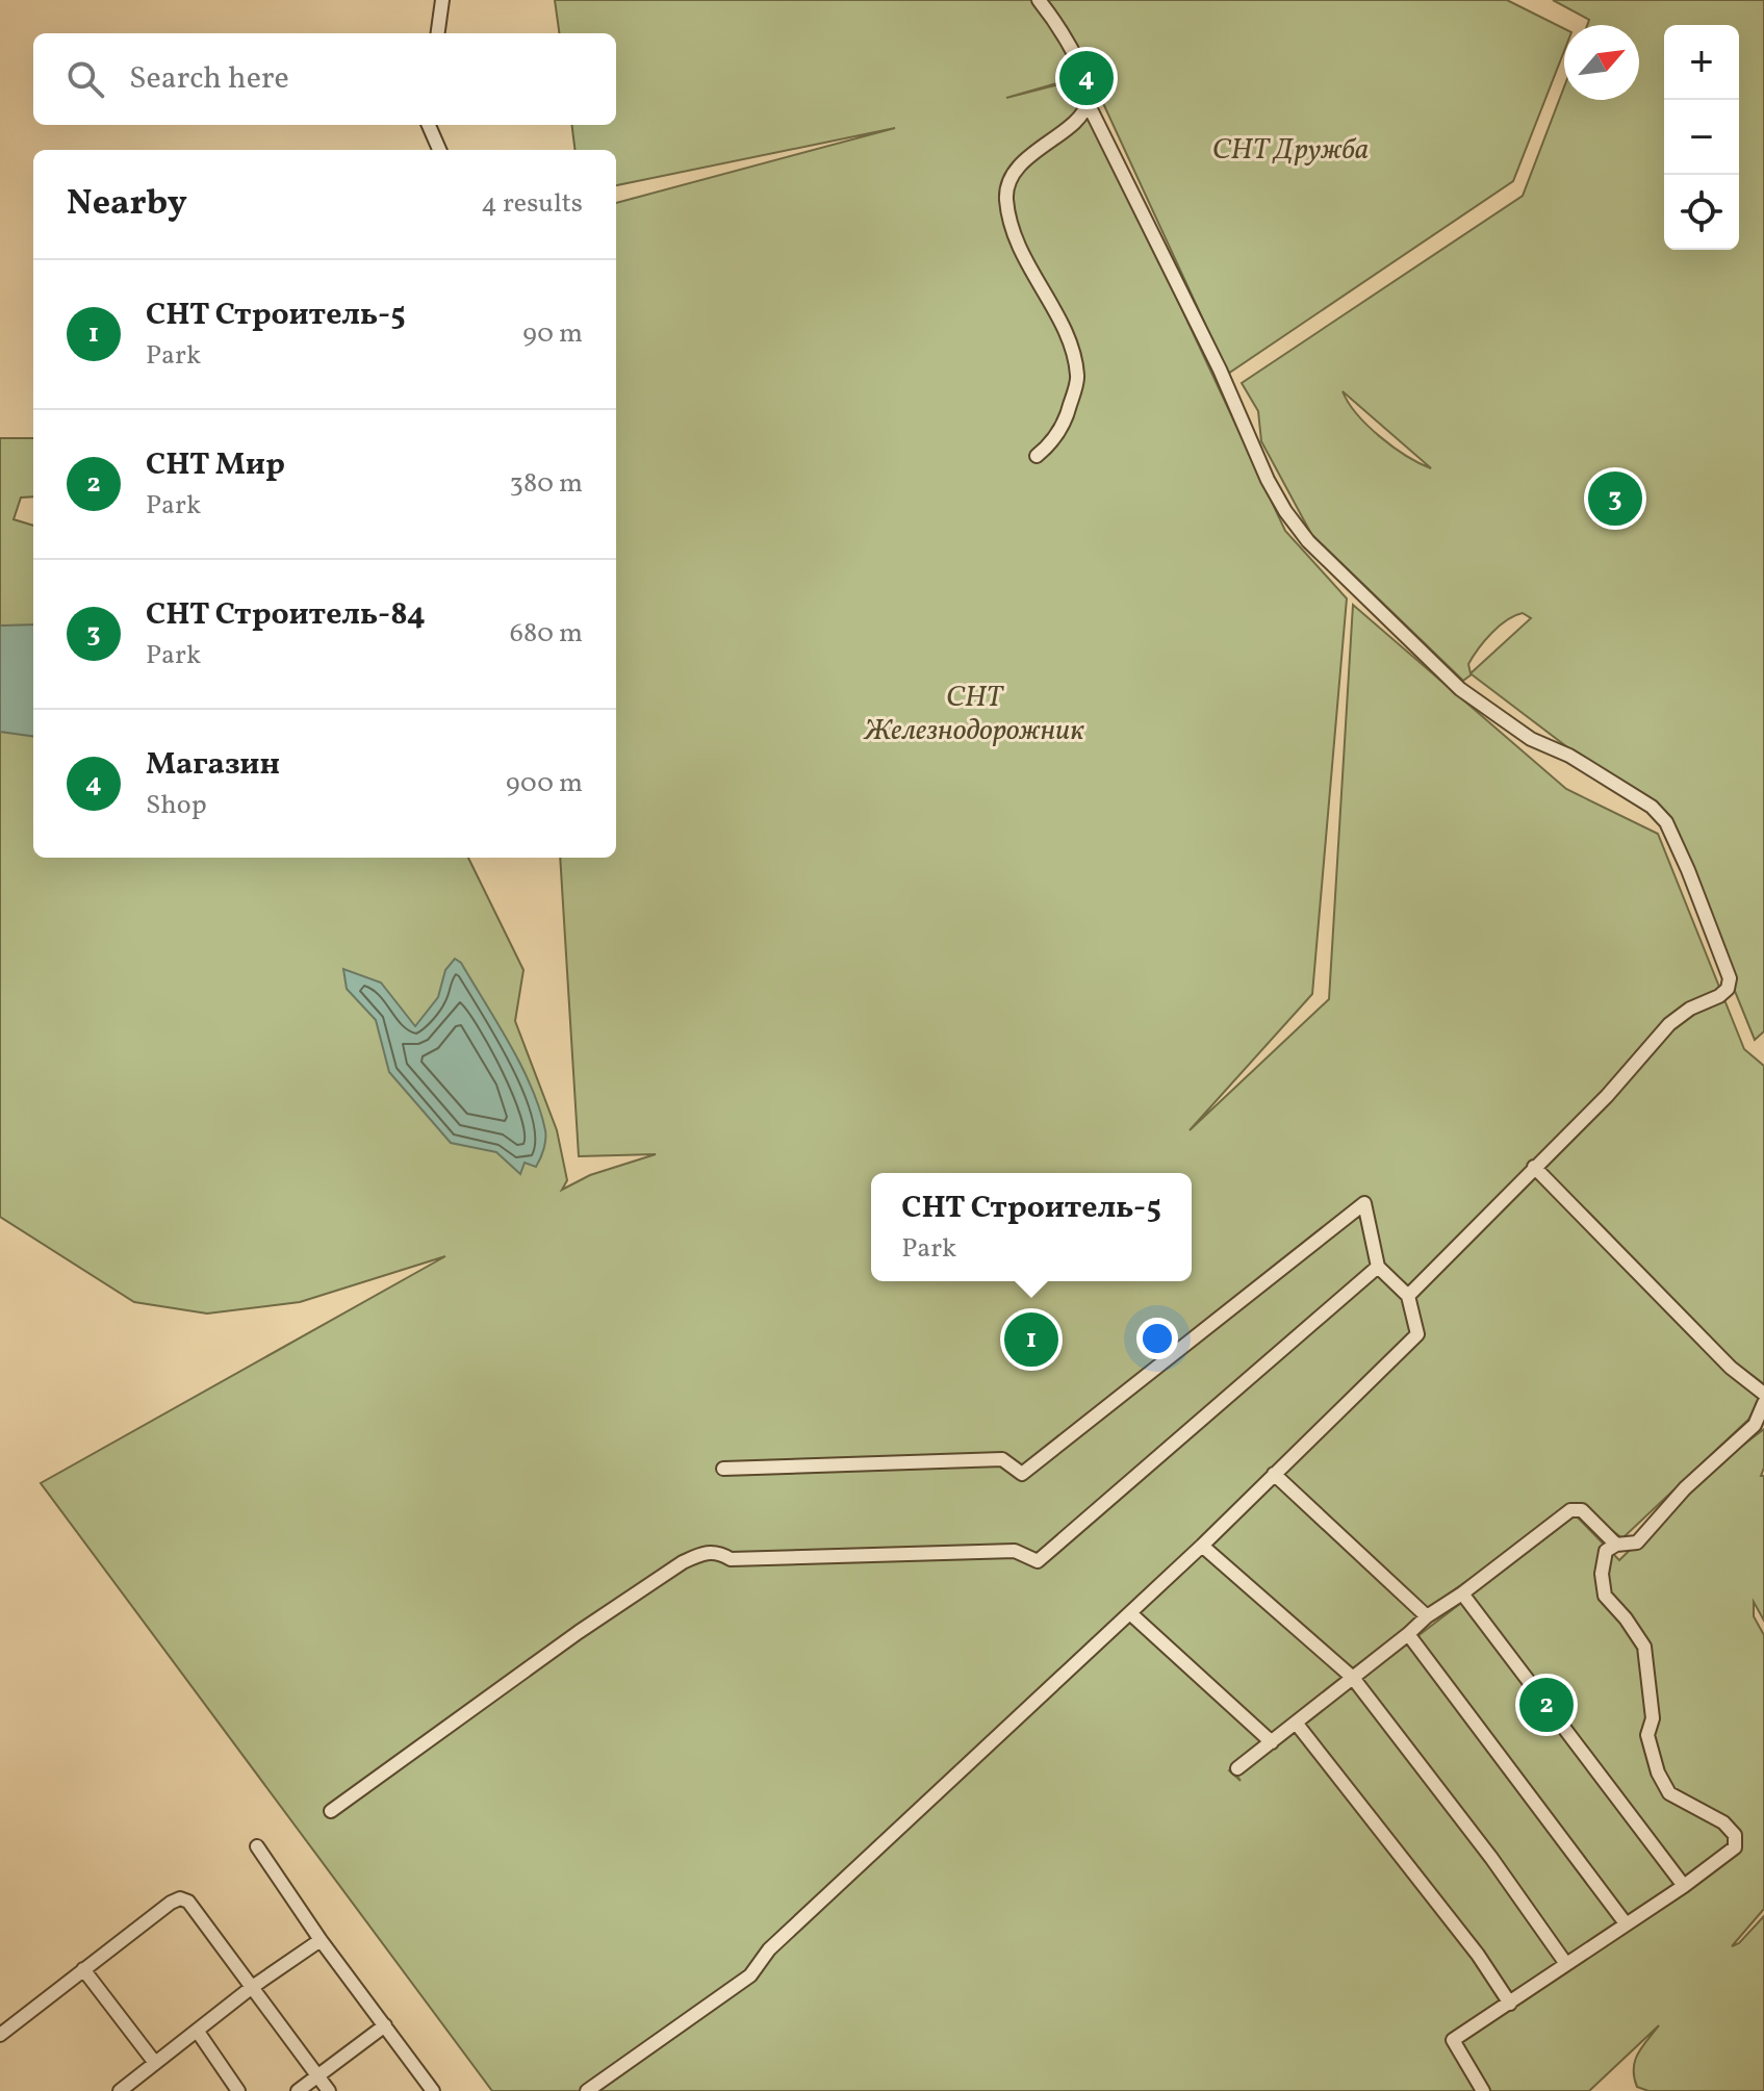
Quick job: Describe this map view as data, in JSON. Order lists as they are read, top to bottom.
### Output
{
  "parks": ["СНТ Дружба", "СНТ Железнодорожник"],
  "north": "top right",
  "page": {
    "map_buttons": ["+", "−"],
    "search": "Search here",
    "pins": [
      "4",
      "3",
      "1",
      "2"
    ],
    "heading": ["Nearby", "4 results"],
    "list": [
      {
        "mark": "1",
        "name": "СНТ Строитель-5",
        "note": "Park",
        "value": "90 m"
      },
      {
        "mark": "2",
        "name": "СНТ Мир",
        "note": "Park",
        "value": "380 m"
      },
      {
        "mark": "3",
        "name": "СНТ Строитель-84",
        "note": "Park",
        "value": "680 m"
      },
      {
        "mark": "4",
        "name": "Магазин",
        "note": "Shop",
        "value": "900 m"
      }
    ],
    "popup": ["СНТ Строитель-5", "Park"]
  }
}
